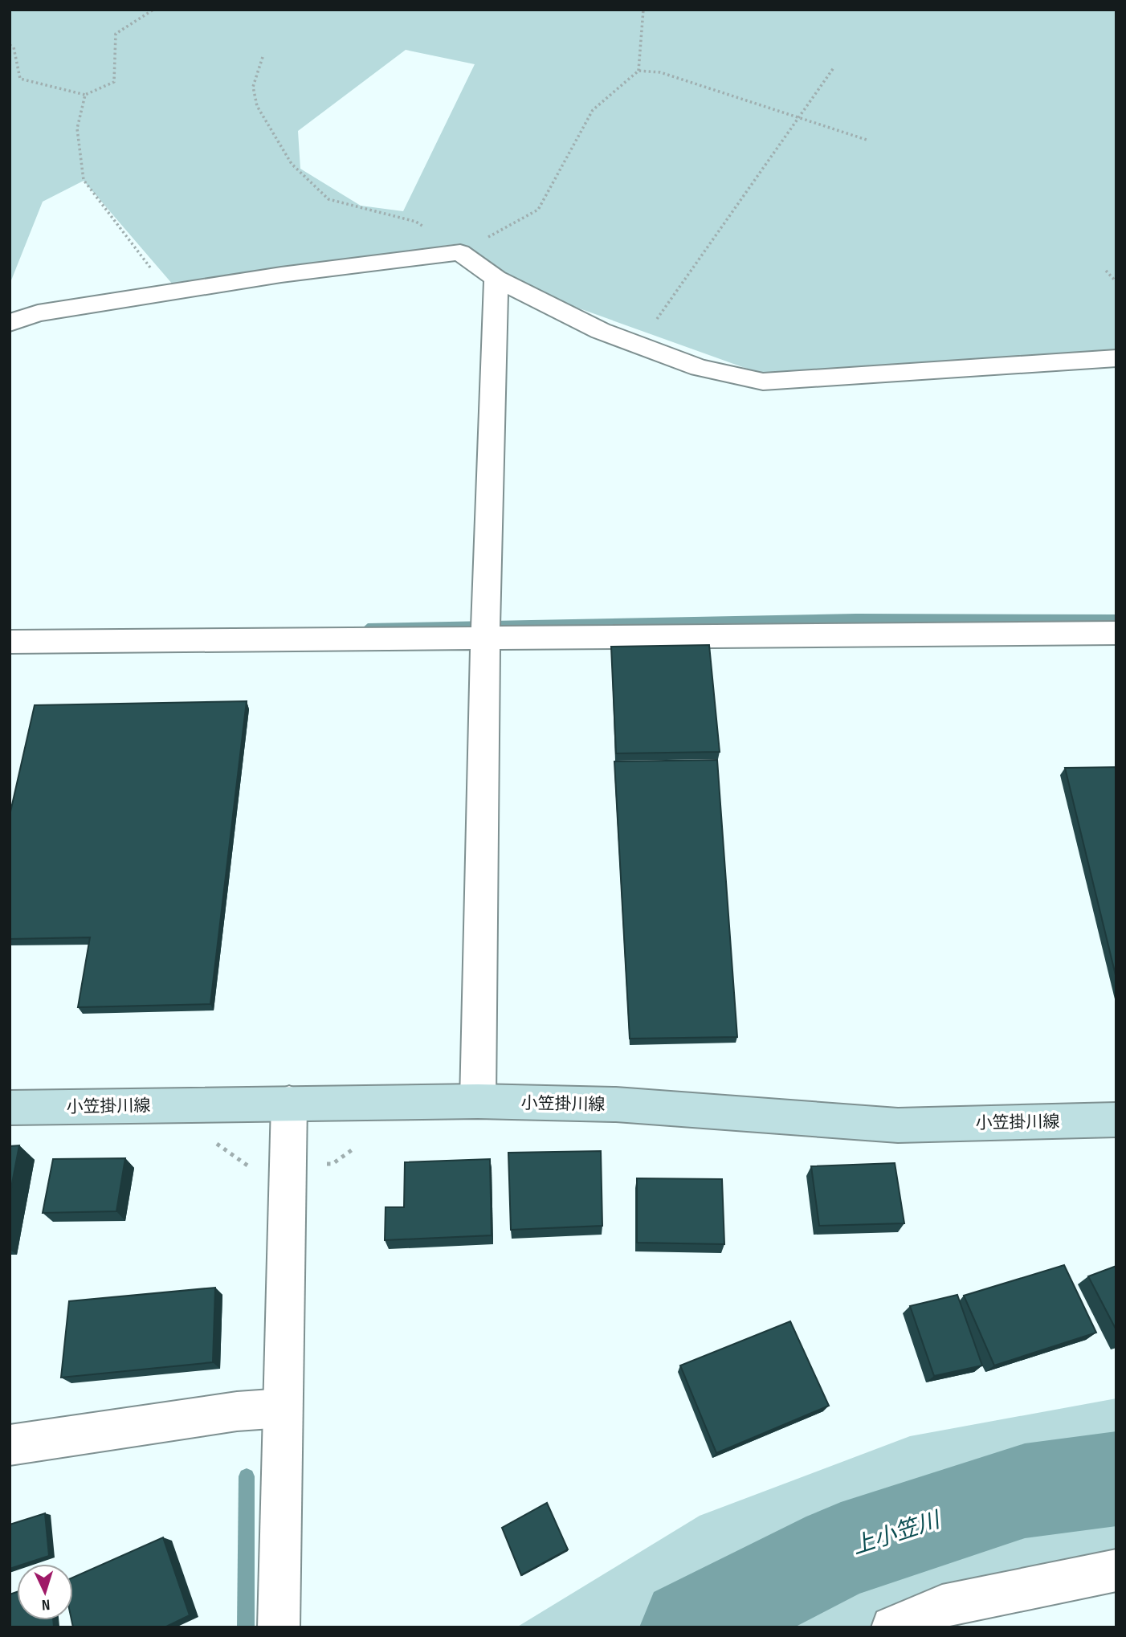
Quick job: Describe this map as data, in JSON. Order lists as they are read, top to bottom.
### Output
{
  "streets": {
    "main road": ["小笠掛川線"]
  },
  "water": ["上小笠川"],
  "north": "bottom"
}
